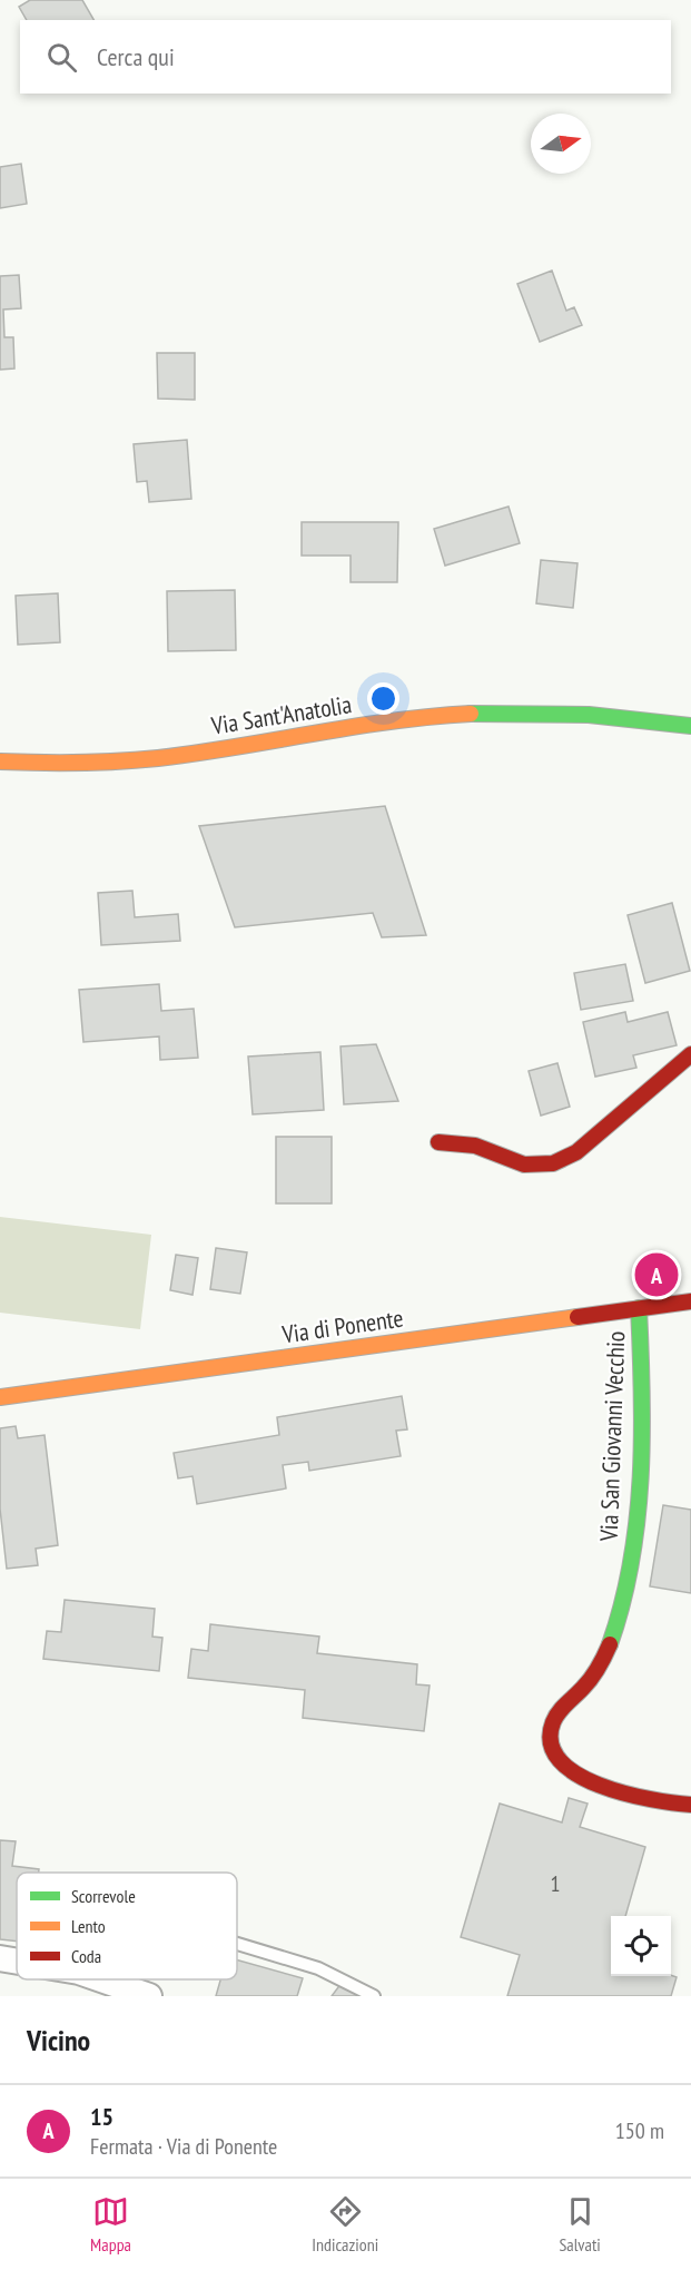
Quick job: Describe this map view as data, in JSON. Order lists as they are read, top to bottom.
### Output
{
  "streets": {
    "main road": ["Via Sant'Anatolia", "Via di Ponente", "Via San Giovanni Vecchio"]
  },
  "crossings": [
    ["Via di Ponente", "Via San Giovanni Vecchio"]
  ],
  "house_numbers": ["1"],
  "legend": ["Scorrevole", "Lento", "Coda"],
  "north": "right",
  "page": {
    "search": "Cerca qui",
    "pins": "A",
    "heading": "Vicino",
    "list": [
      {
        "mark": "A",
        "name": "15",
        "note": "Fermata · Via di Ponente",
        "value": "150 m"
      }
    ],
    "nav": ["Mappa", "Indicazioni", "Salvati"]
  }
}
